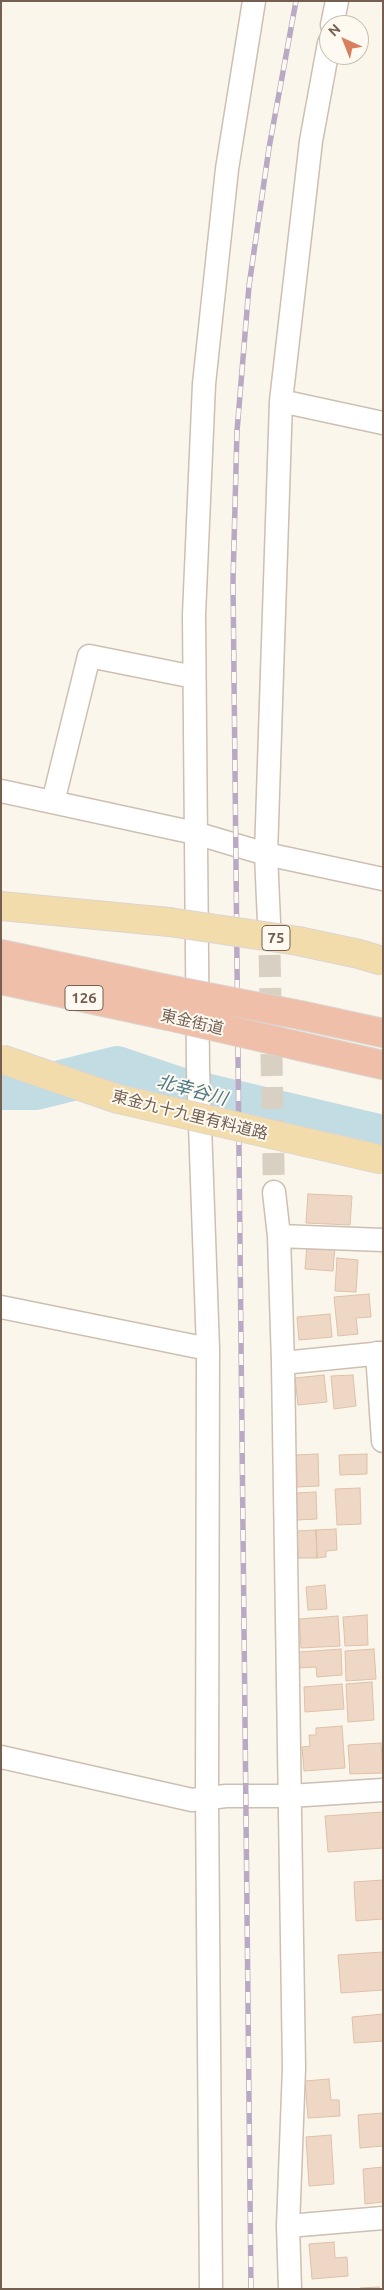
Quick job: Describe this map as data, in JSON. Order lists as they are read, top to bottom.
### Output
{
  "streets": {
    "highway": ["126", "東金街道"],
    "main road": ["75", "東金九十九里有料道路"]
  },
  "water": ["北幸谷川"],
  "north": "top left"
}
